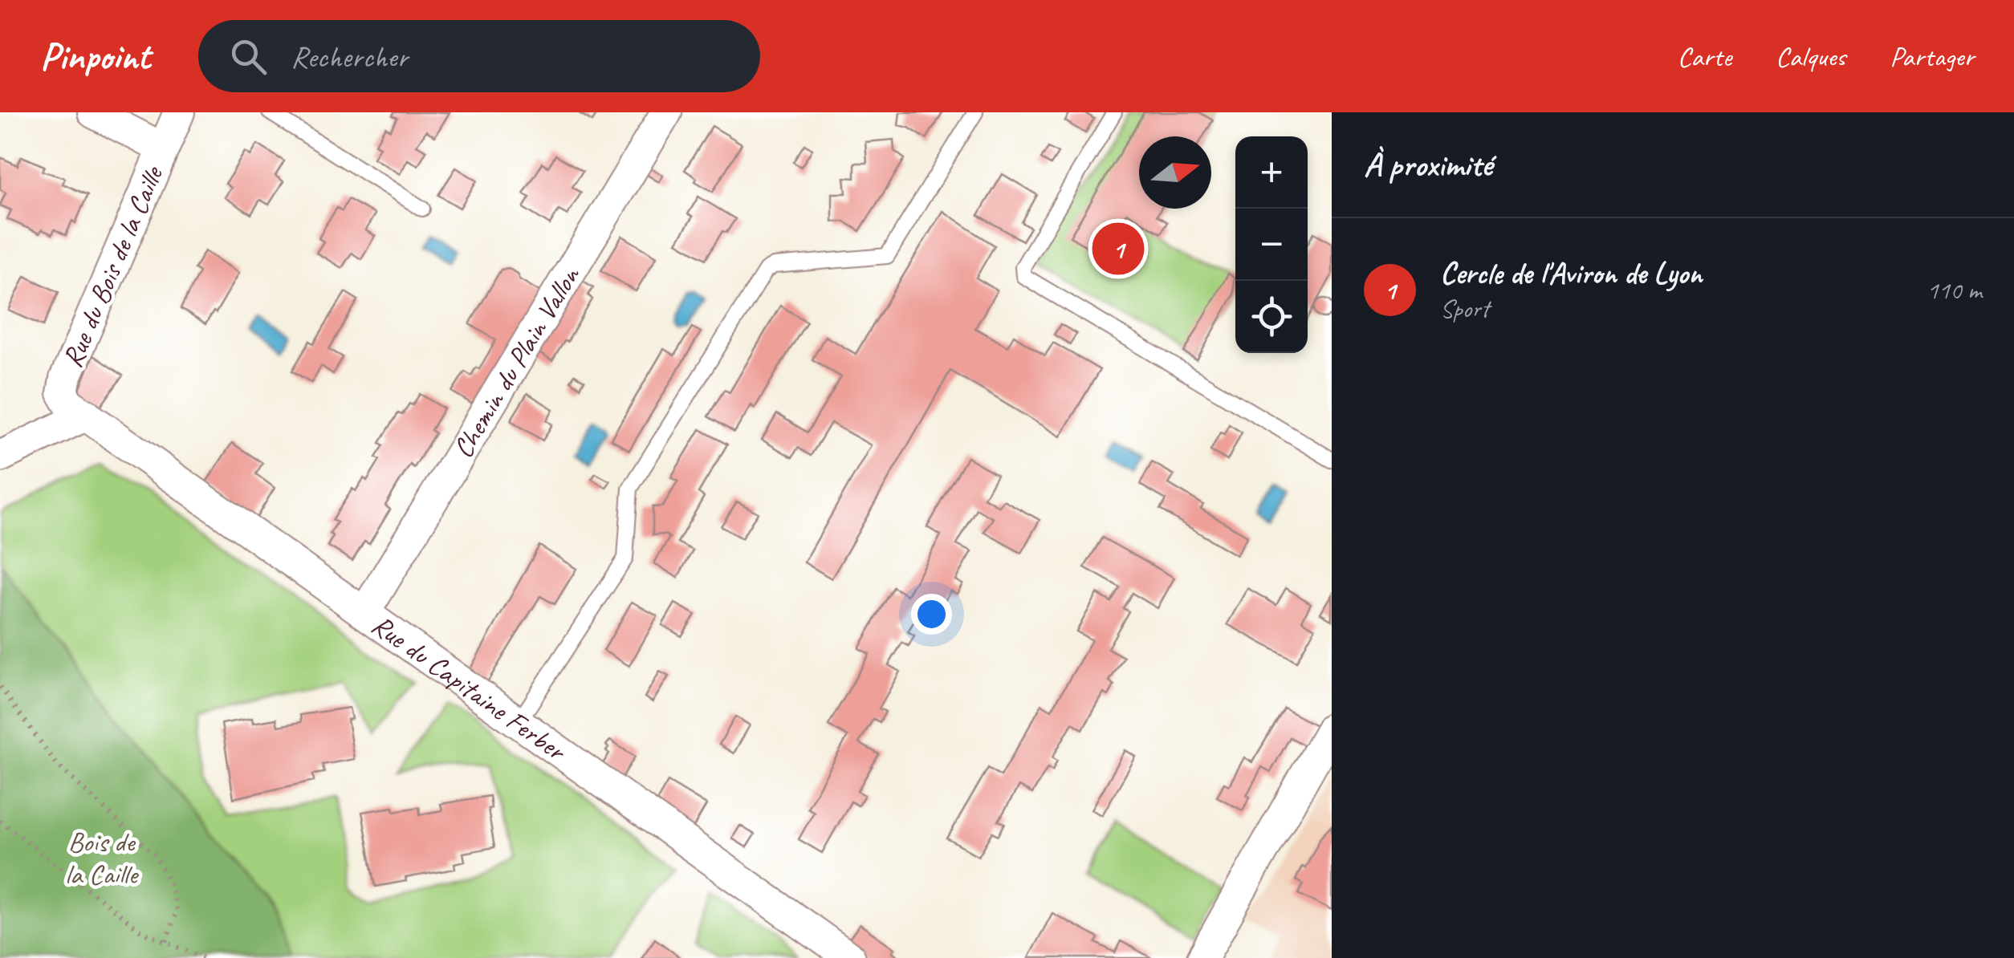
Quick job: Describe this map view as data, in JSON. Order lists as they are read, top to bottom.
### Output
{
  "streets": {
    "street": ["Rue du Bois de la Caille", "Chemin du Plain Vallon", "Rue du Capitaine Ferber"]
  },
  "crossings": [
    ["Rue du Bois de la Caille", "Rue du Capitaine Ferber"],
    ["Chemin du Plain Vallon", "Rue du Capitaine Ferber"]
  ],
  "parks": ["Bois de la Caille"],
  "north": "right",
  "page": {
    "header": "Pinpoint",
    "search": "Rechercher",
    "nav": ["Carte", "Calques", "Partager"],
    "heading": "À proximité",
    "map_buttons": ["+", "−"],
    "list": [
      {
        "mark": "1",
        "name": "Cercle de l'Aviron de Lyon",
        "note": "Sport",
        "value": "110 m"
      }
    ],
    "pins": "1"
  }
}
